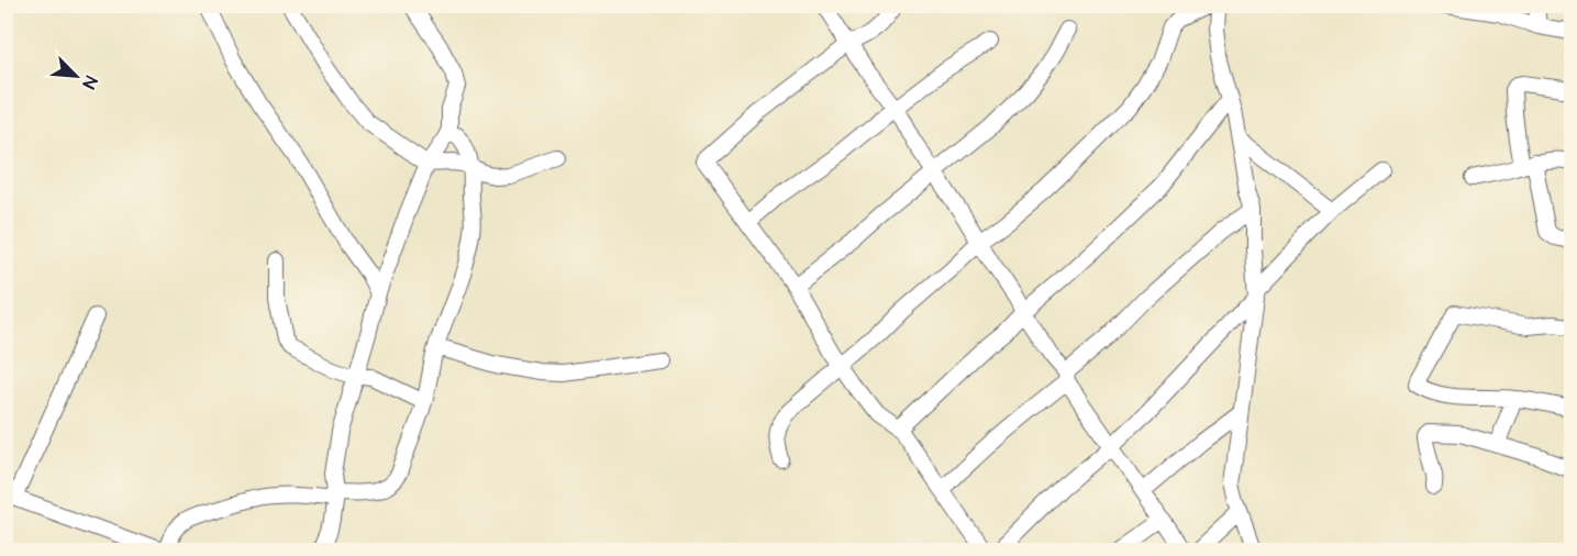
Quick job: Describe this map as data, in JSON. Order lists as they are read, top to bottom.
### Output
{
  "north": "bottom right"
}
